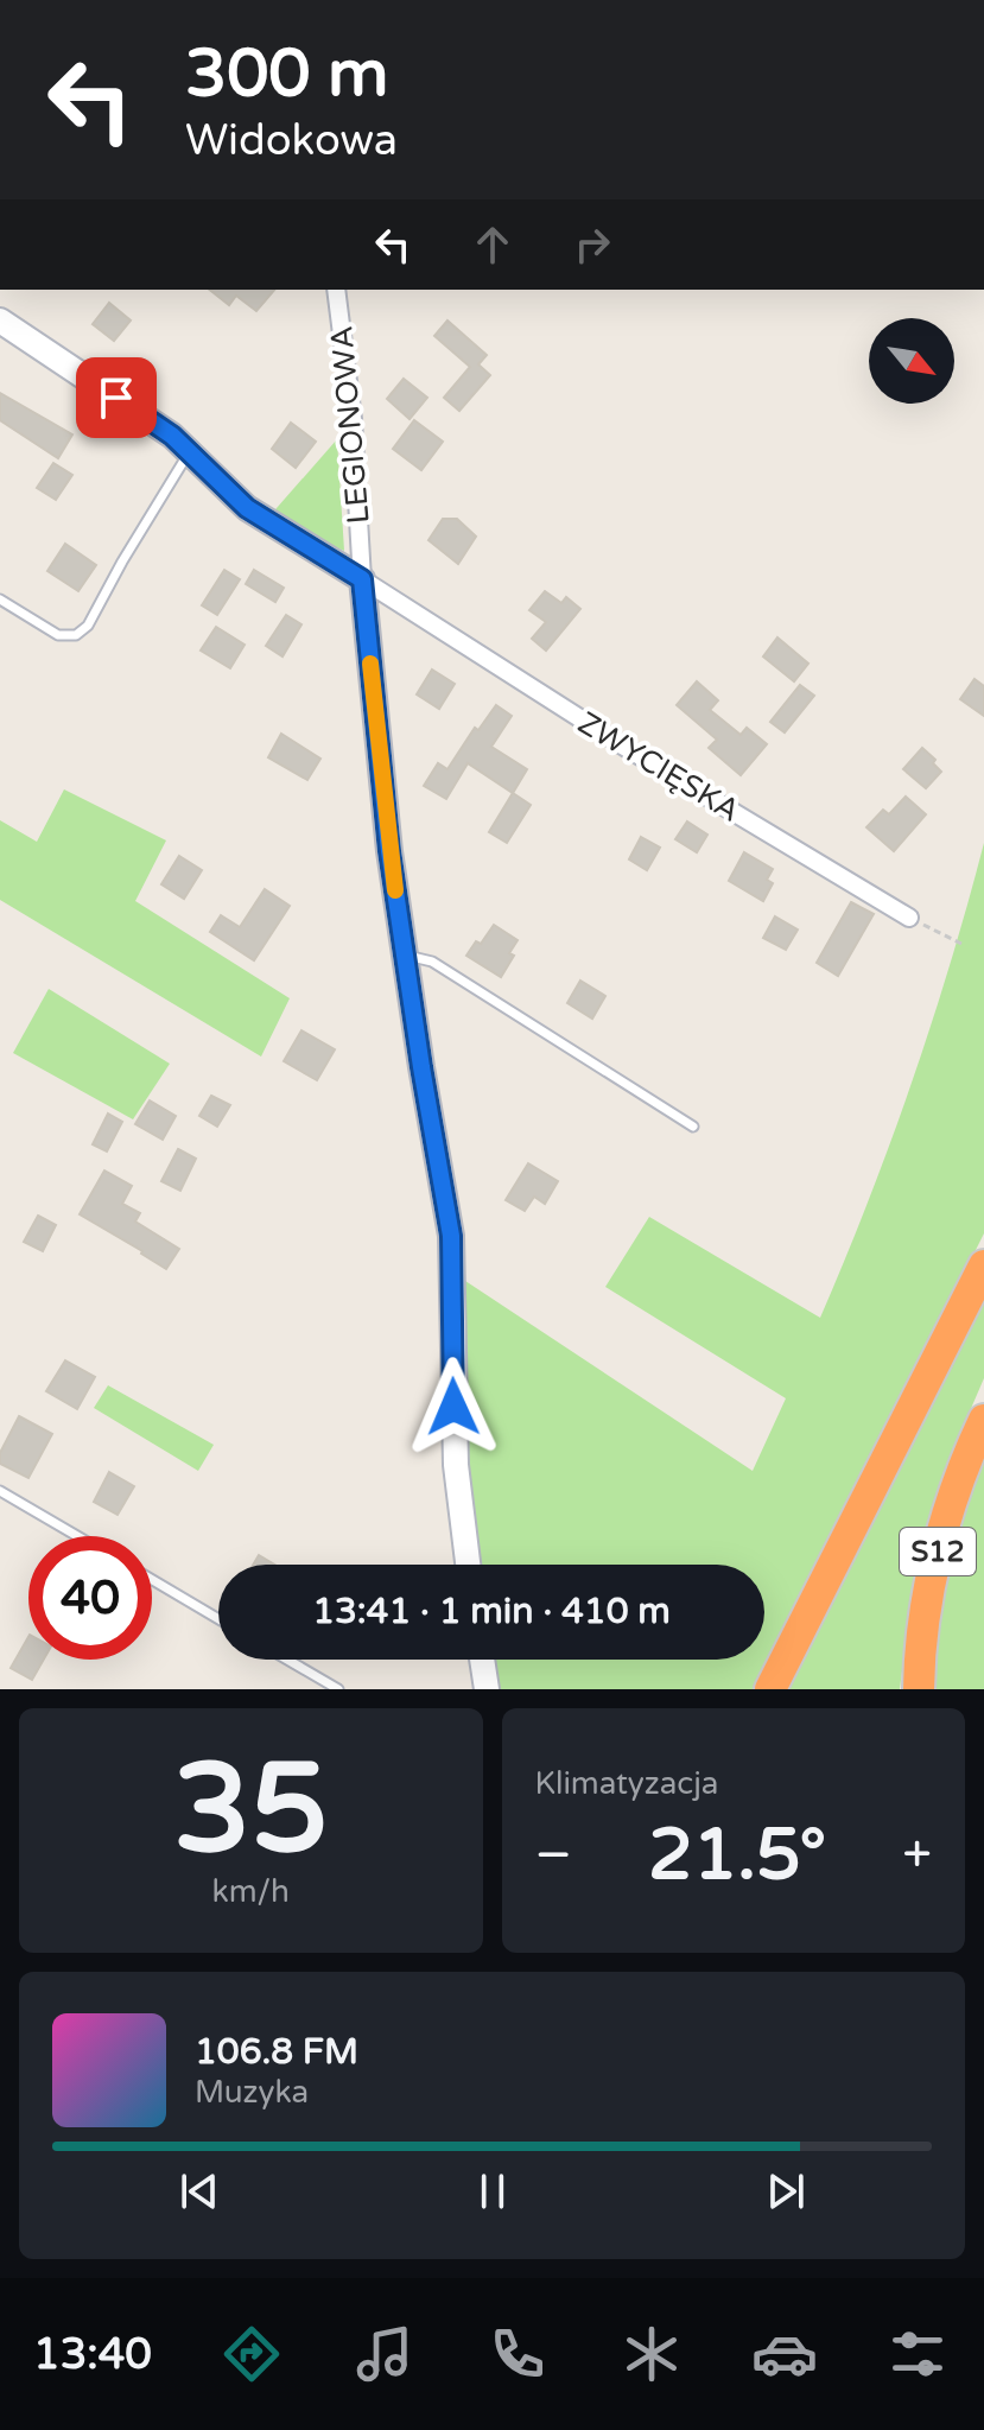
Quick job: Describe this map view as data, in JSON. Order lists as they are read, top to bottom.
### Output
{
  "streets": {
    "highway": ["S12"],
    "street": ["LEGIONOWA", "ZWYCIĘSKA"]
  },
  "crossings": [
    ["LEGIONOWA", "ZWYCIĘSKA"]
  ],
  "north": "bottom right",
  "page": {
    "turn": ["300 m", "Widokowa"],
    "limit": "40",
    "trip": "13:41 · 1 min · 410 m",
    "tile": [
      ["35", "km/h"],
      "Klimatyzacja"
    ],
    "heat": ["−", "21.5°", "+"],
    "song": ["106.8 FM", "Muzyka"],
    "tabs": "13:40"
  }
}
